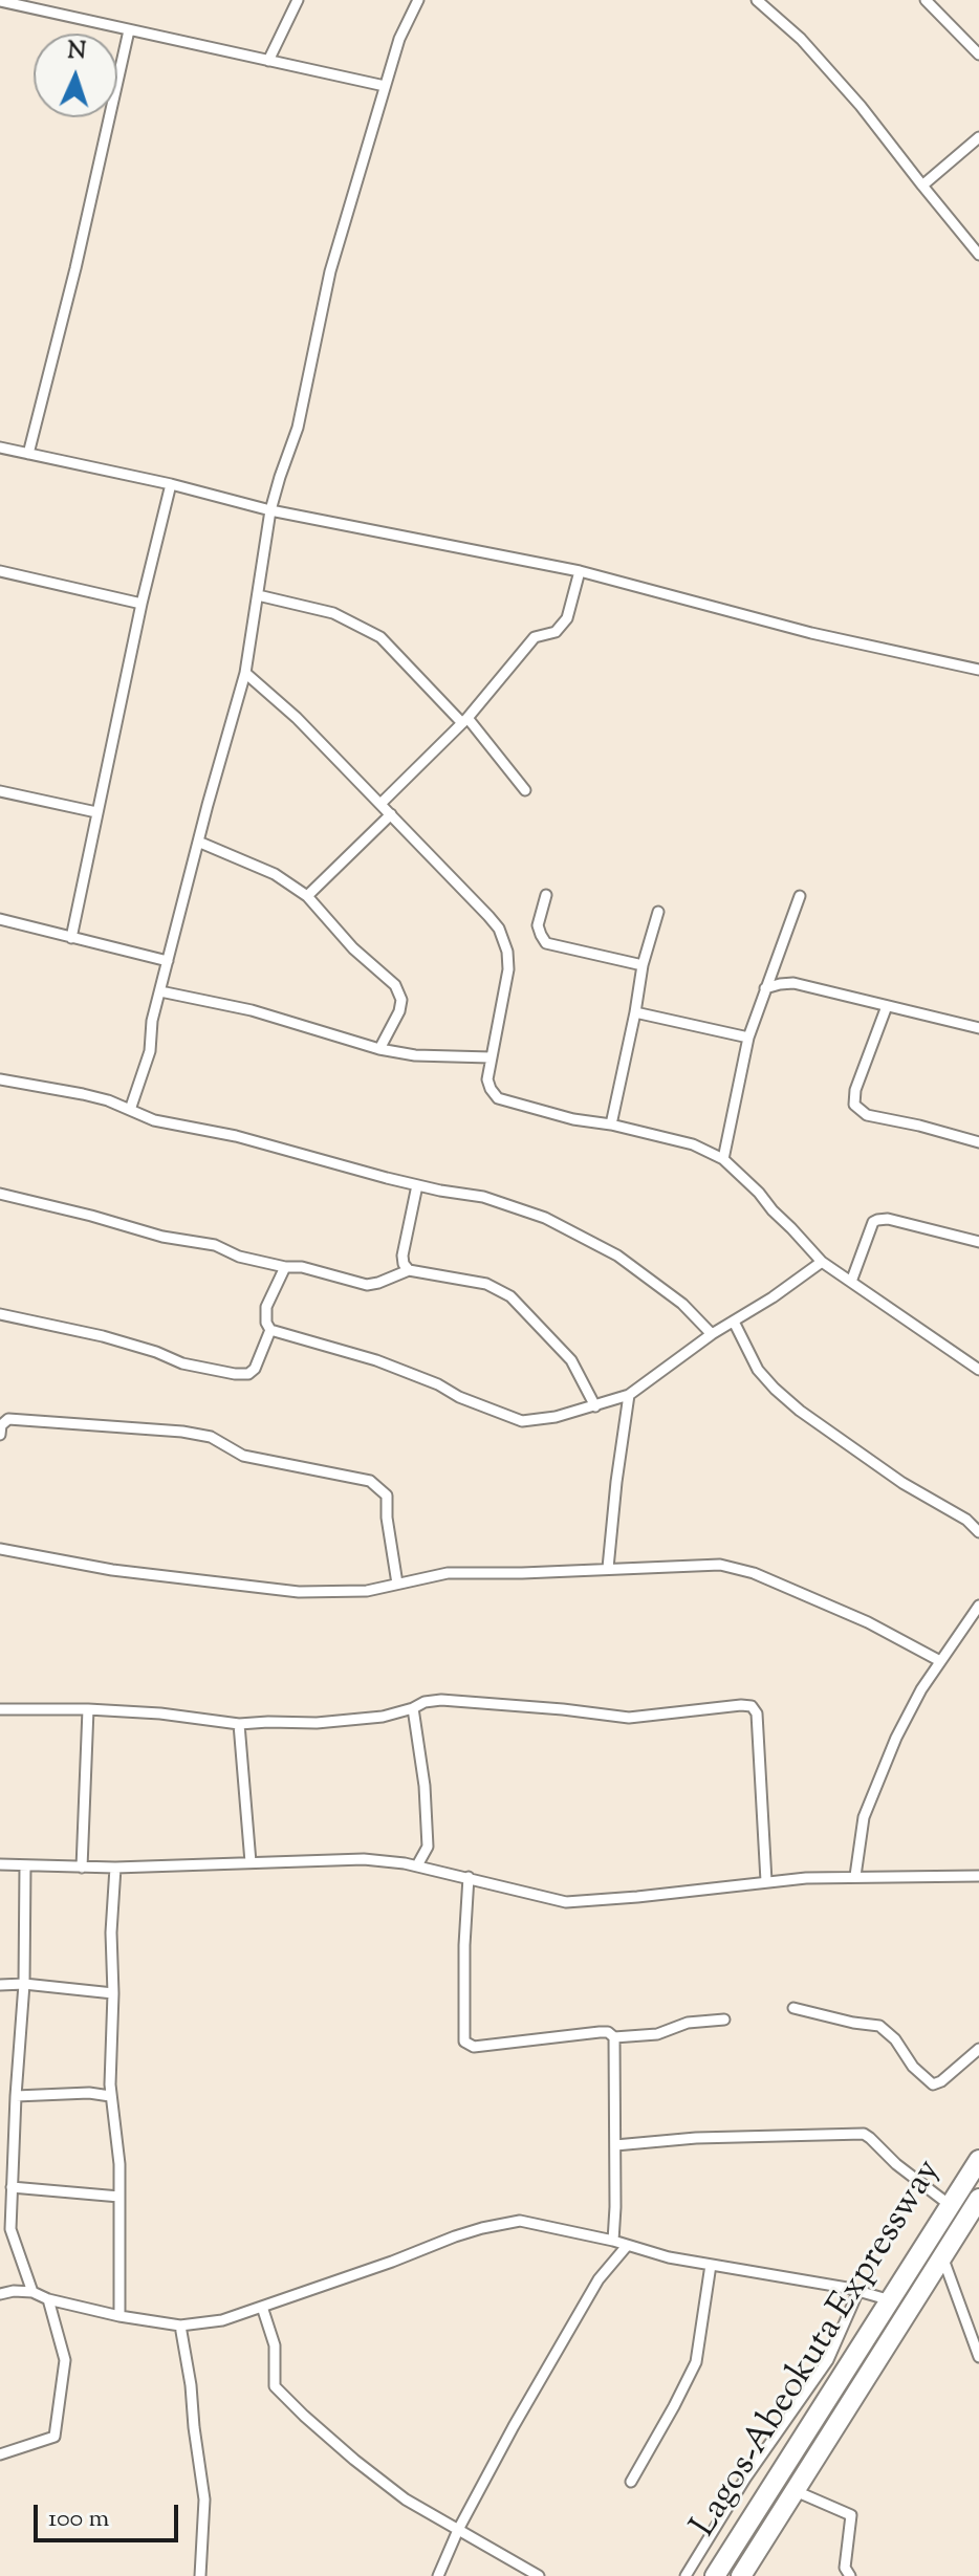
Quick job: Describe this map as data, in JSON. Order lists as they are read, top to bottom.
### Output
{
  "streets": {
    "highway": ["Lagos-Abeokuta Expressway"]
  },
  "scale_bar": "100 m",
  "north": "top"
}
